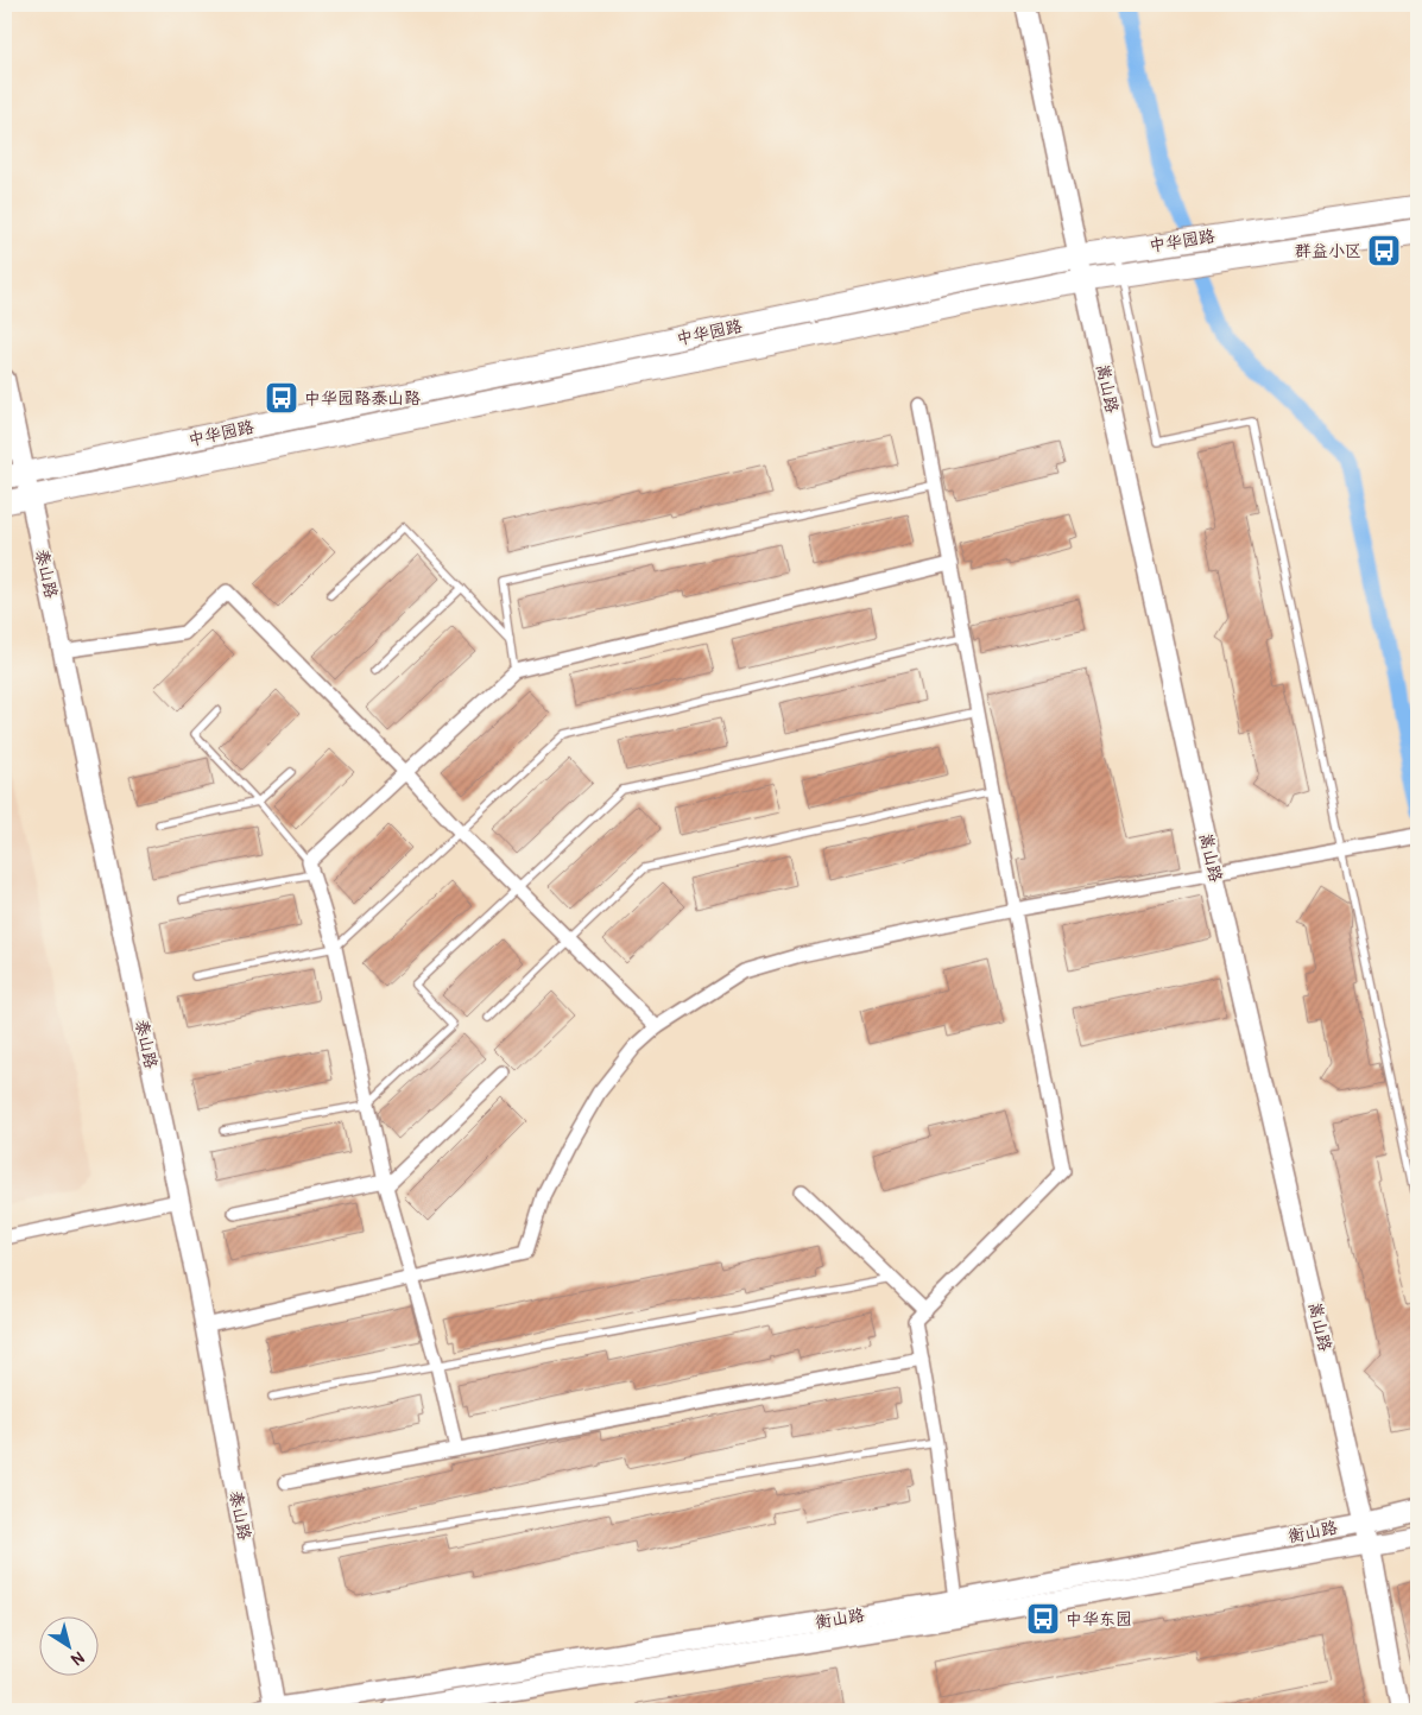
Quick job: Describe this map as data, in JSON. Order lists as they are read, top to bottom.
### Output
{
  "streets": {
    "main road": ["中华园路"],
    "street": ["嵩山路", "泰山路", "衡山路"]
  },
  "crossings": [
    ["中华园路", "嵩山路"],
    ["中华园路", "泰山路"],
    ["嵩山路", "衡山路"],
    ["泰山路", "衡山路"]
  ],
  "places": {
    "bus stop": ["群益小区", "中华园路泰山路", "中华东园"]
  },
  "north": "bottom right"
}
